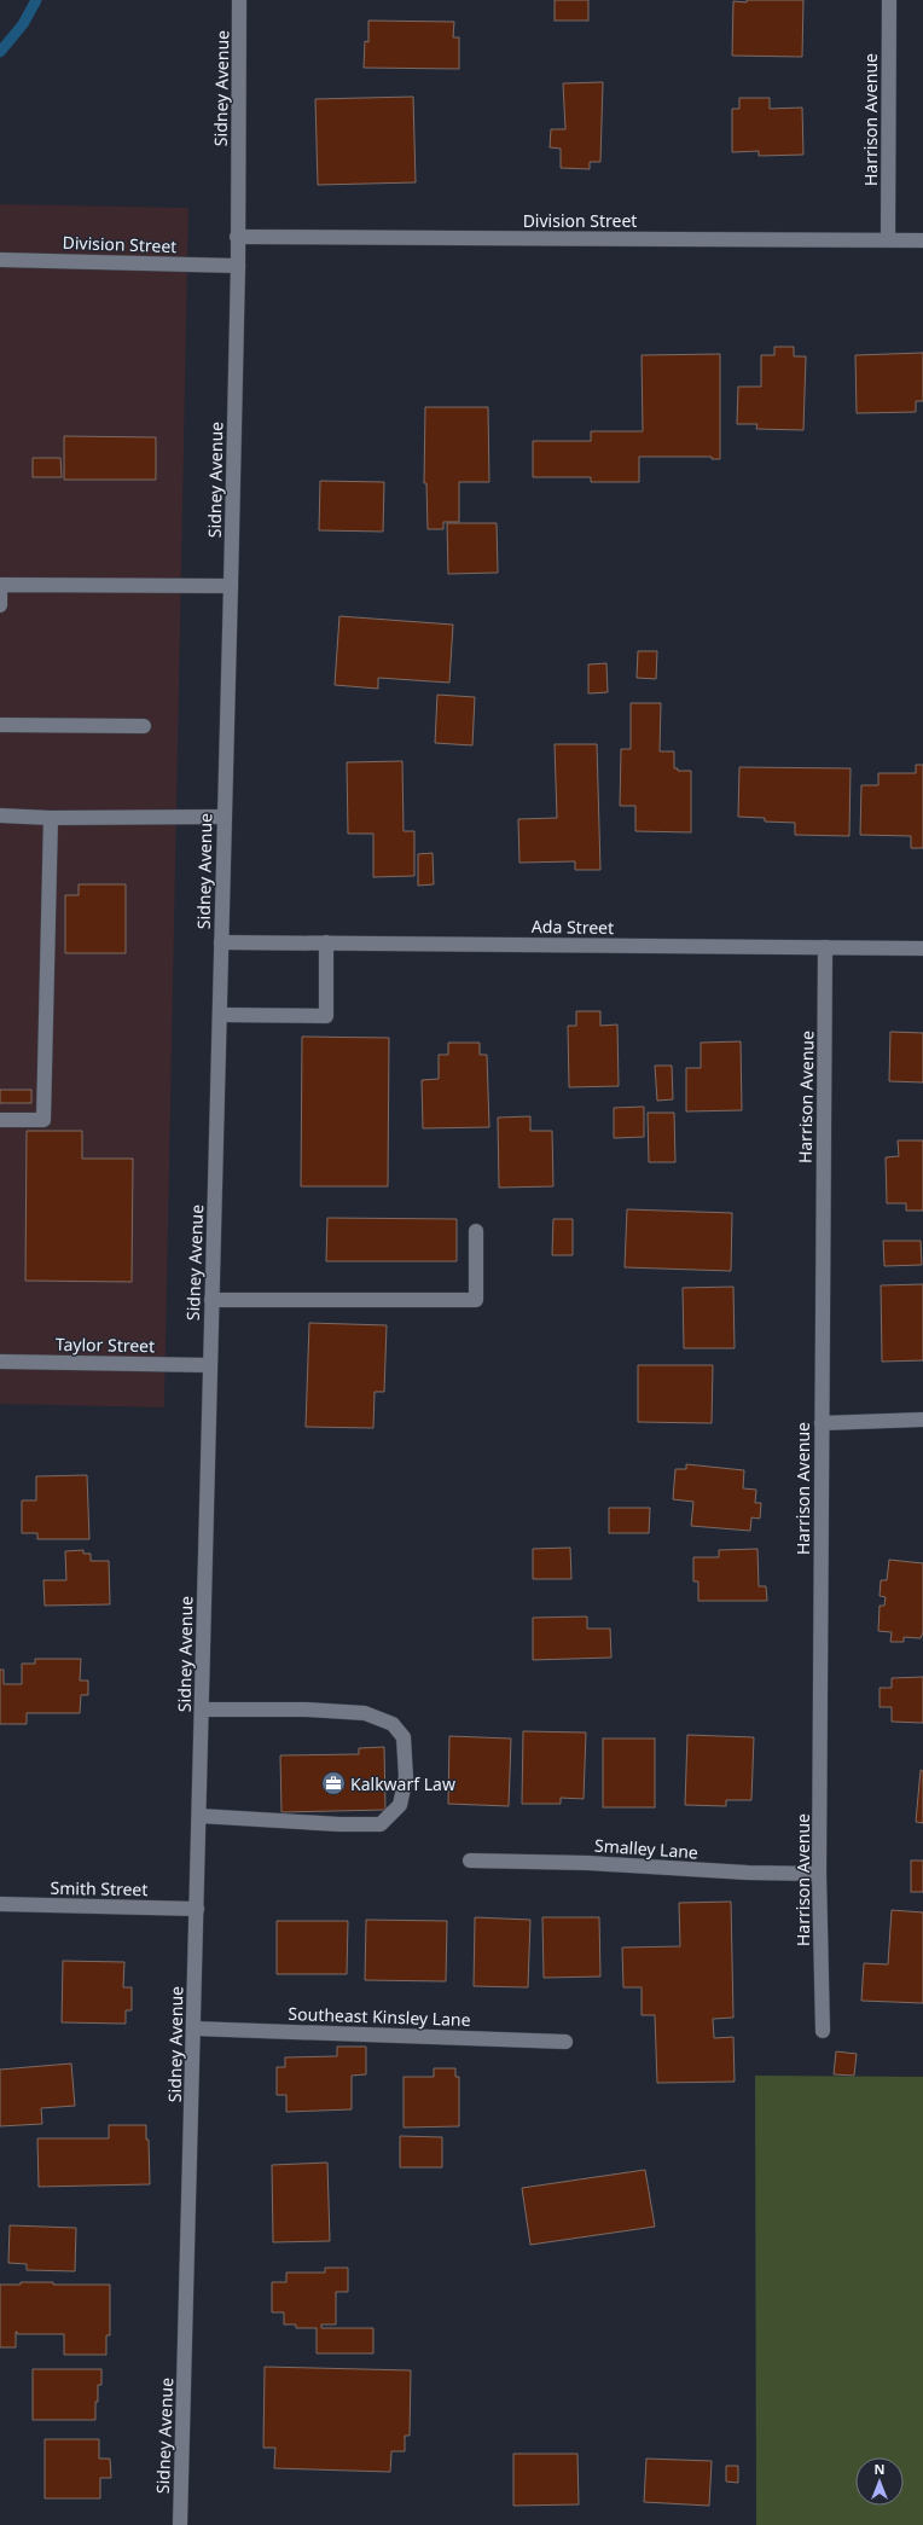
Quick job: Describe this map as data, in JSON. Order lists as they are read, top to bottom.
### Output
{
  "streets": {
    "street": [
      "Sidney Avenue",
      "Harrison Avenue",
      "Division Street",
      "Ada Street",
      "Taylor Street",
      "Smalley Lane",
      "Smith Street",
      "Southeast Kinsley Lane"
    ]
  },
  "crossings": [
    ["Sidney Avenue", "Division Street"],
    ["Sidney Avenue", "Ada Street"],
    ["Sidney Avenue", "Taylor Street"],
    ["Sidney Avenue", "Smith Street"],
    ["Sidney Avenue", "Southeast Kinsley Lane"],
    ["Harrison Avenue", "Division Street"],
    ["Harrison Avenue", "Ada Street"],
    ["Harrison Avenue", "Smalley Lane"]
  ],
  "places": {
    "office": ["Kalkwarf Law"]
  },
  "north": "top"
}
